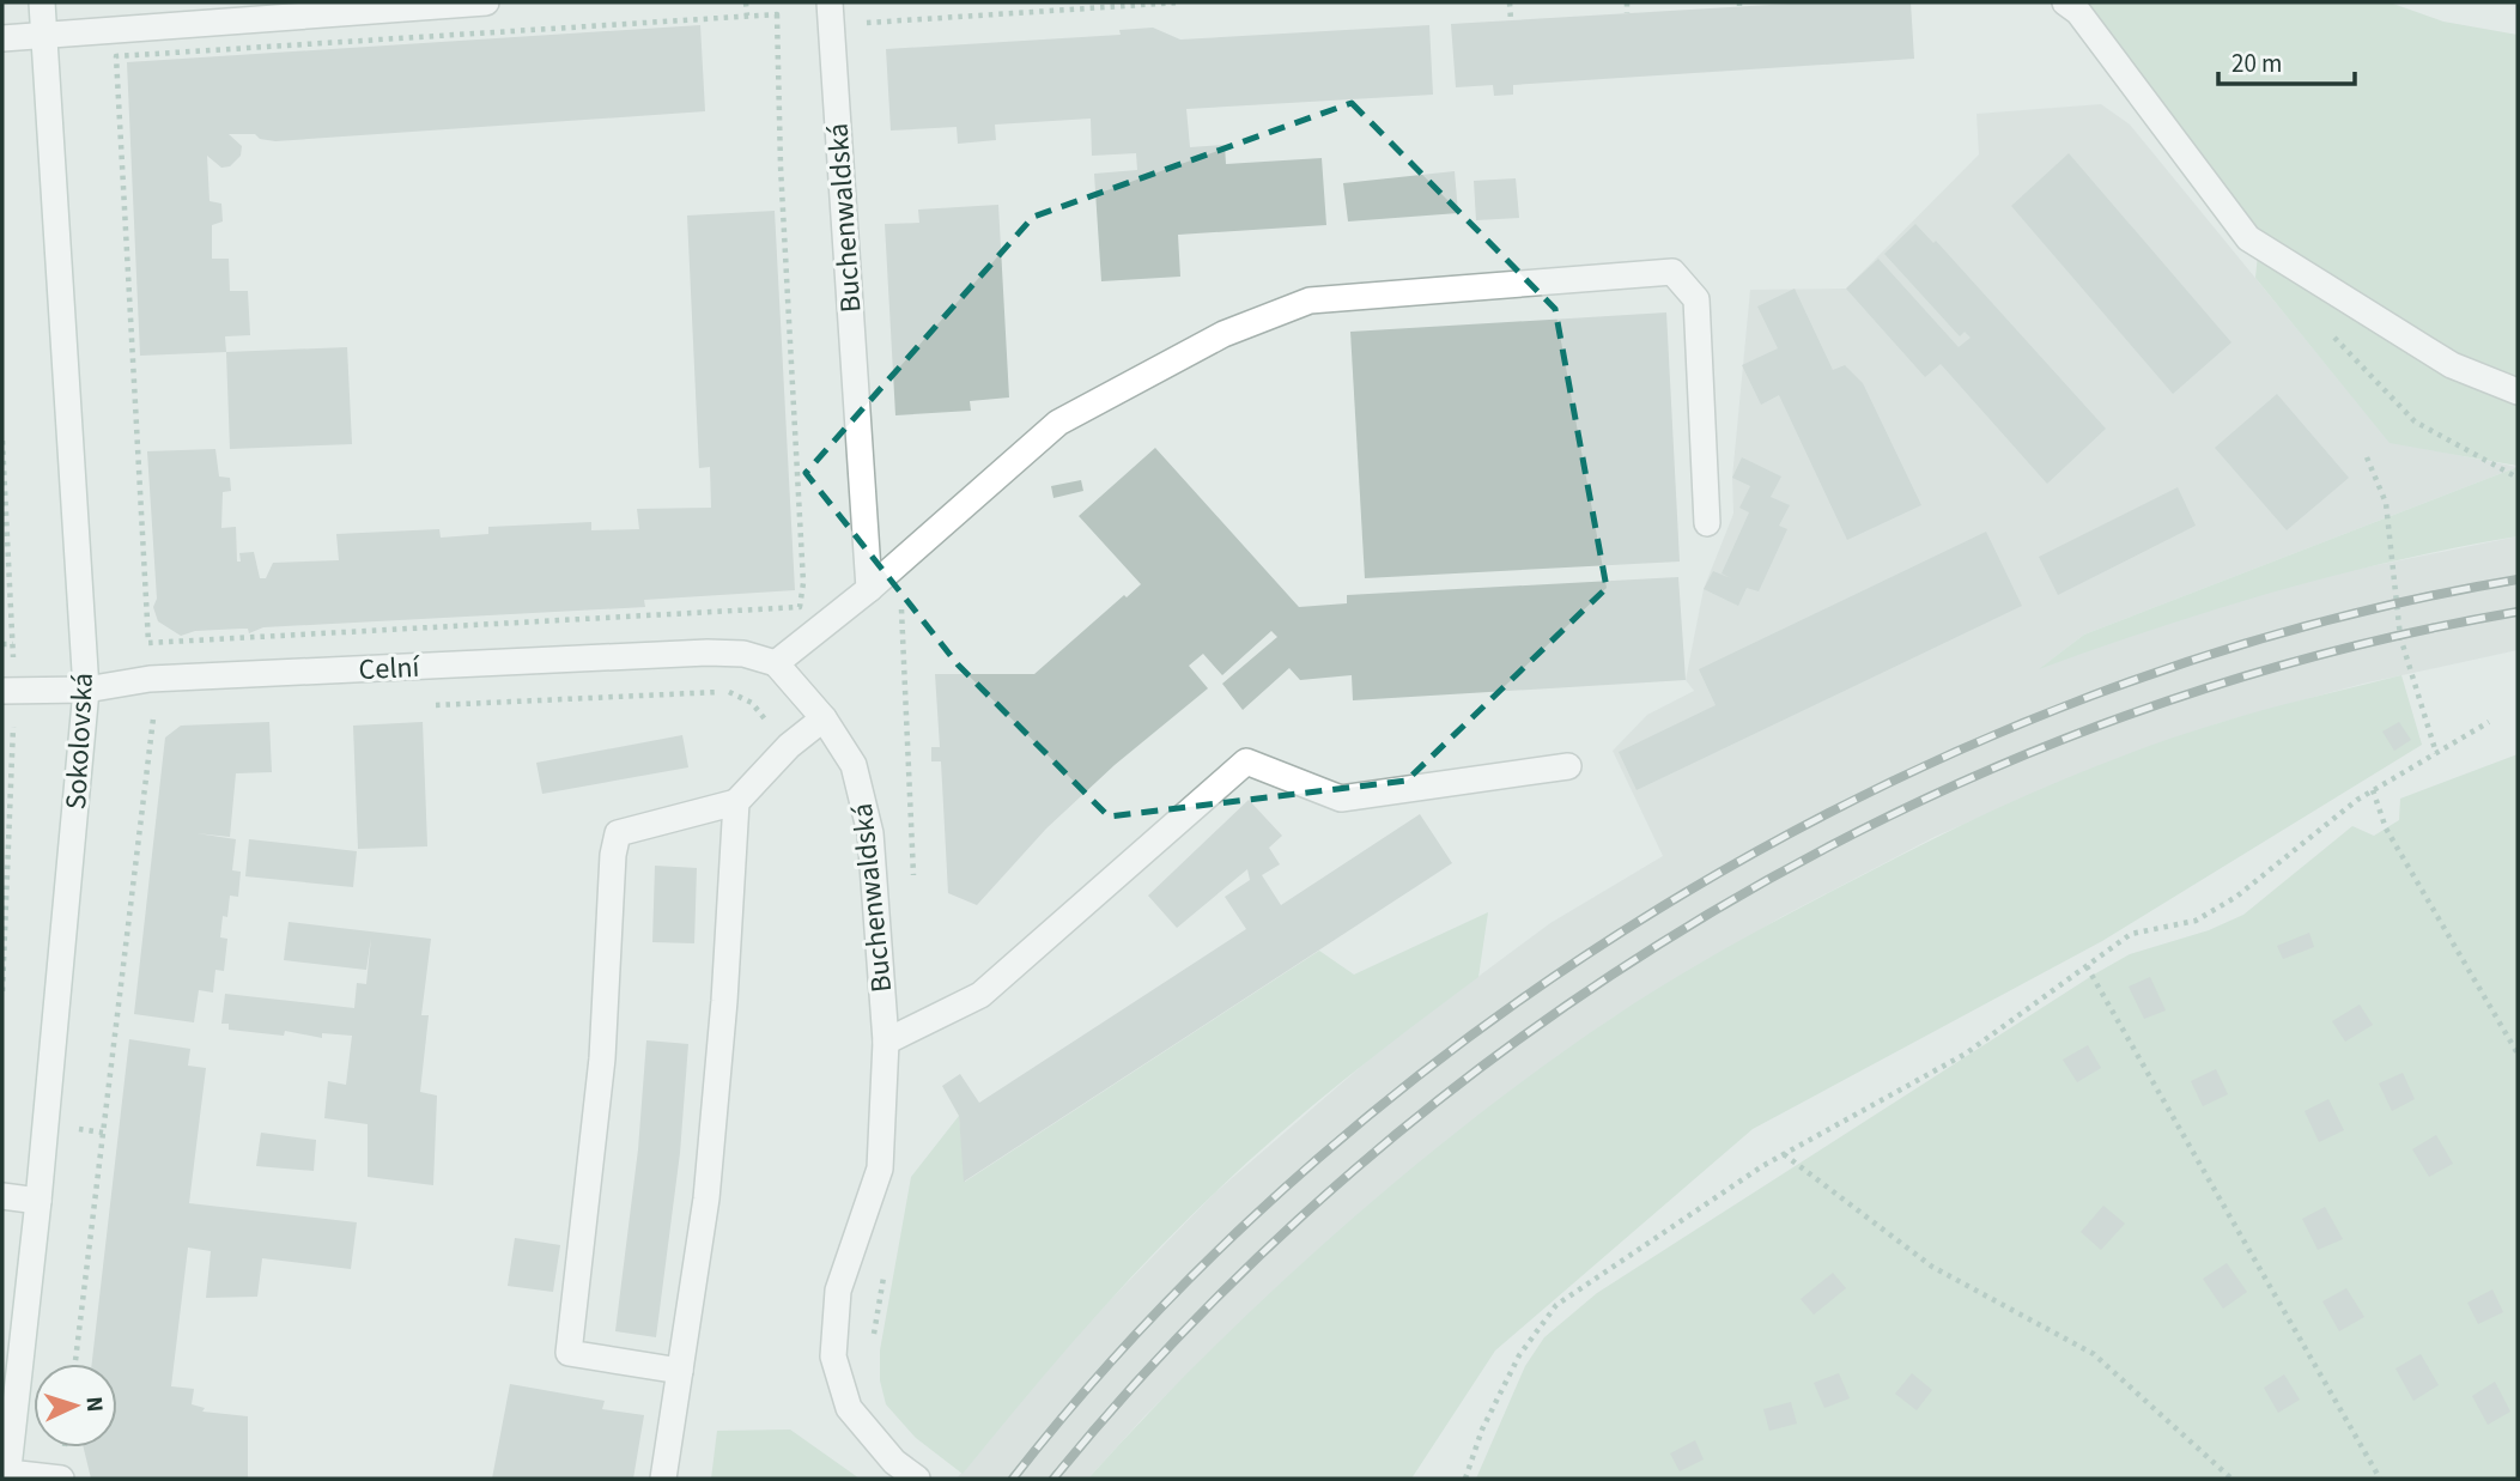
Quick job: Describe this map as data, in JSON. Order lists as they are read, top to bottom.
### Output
{
  "streets": {
    "street": ["Buchenwaldská", "Celní", "Sokolovská"]
  },
  "crossings": [
    ["Buchenwaldská", "Celní"],
    ["Celní", "Sokolovská"]
  ],
  "scale_bar": "20 m",
  "north": "right"
}
